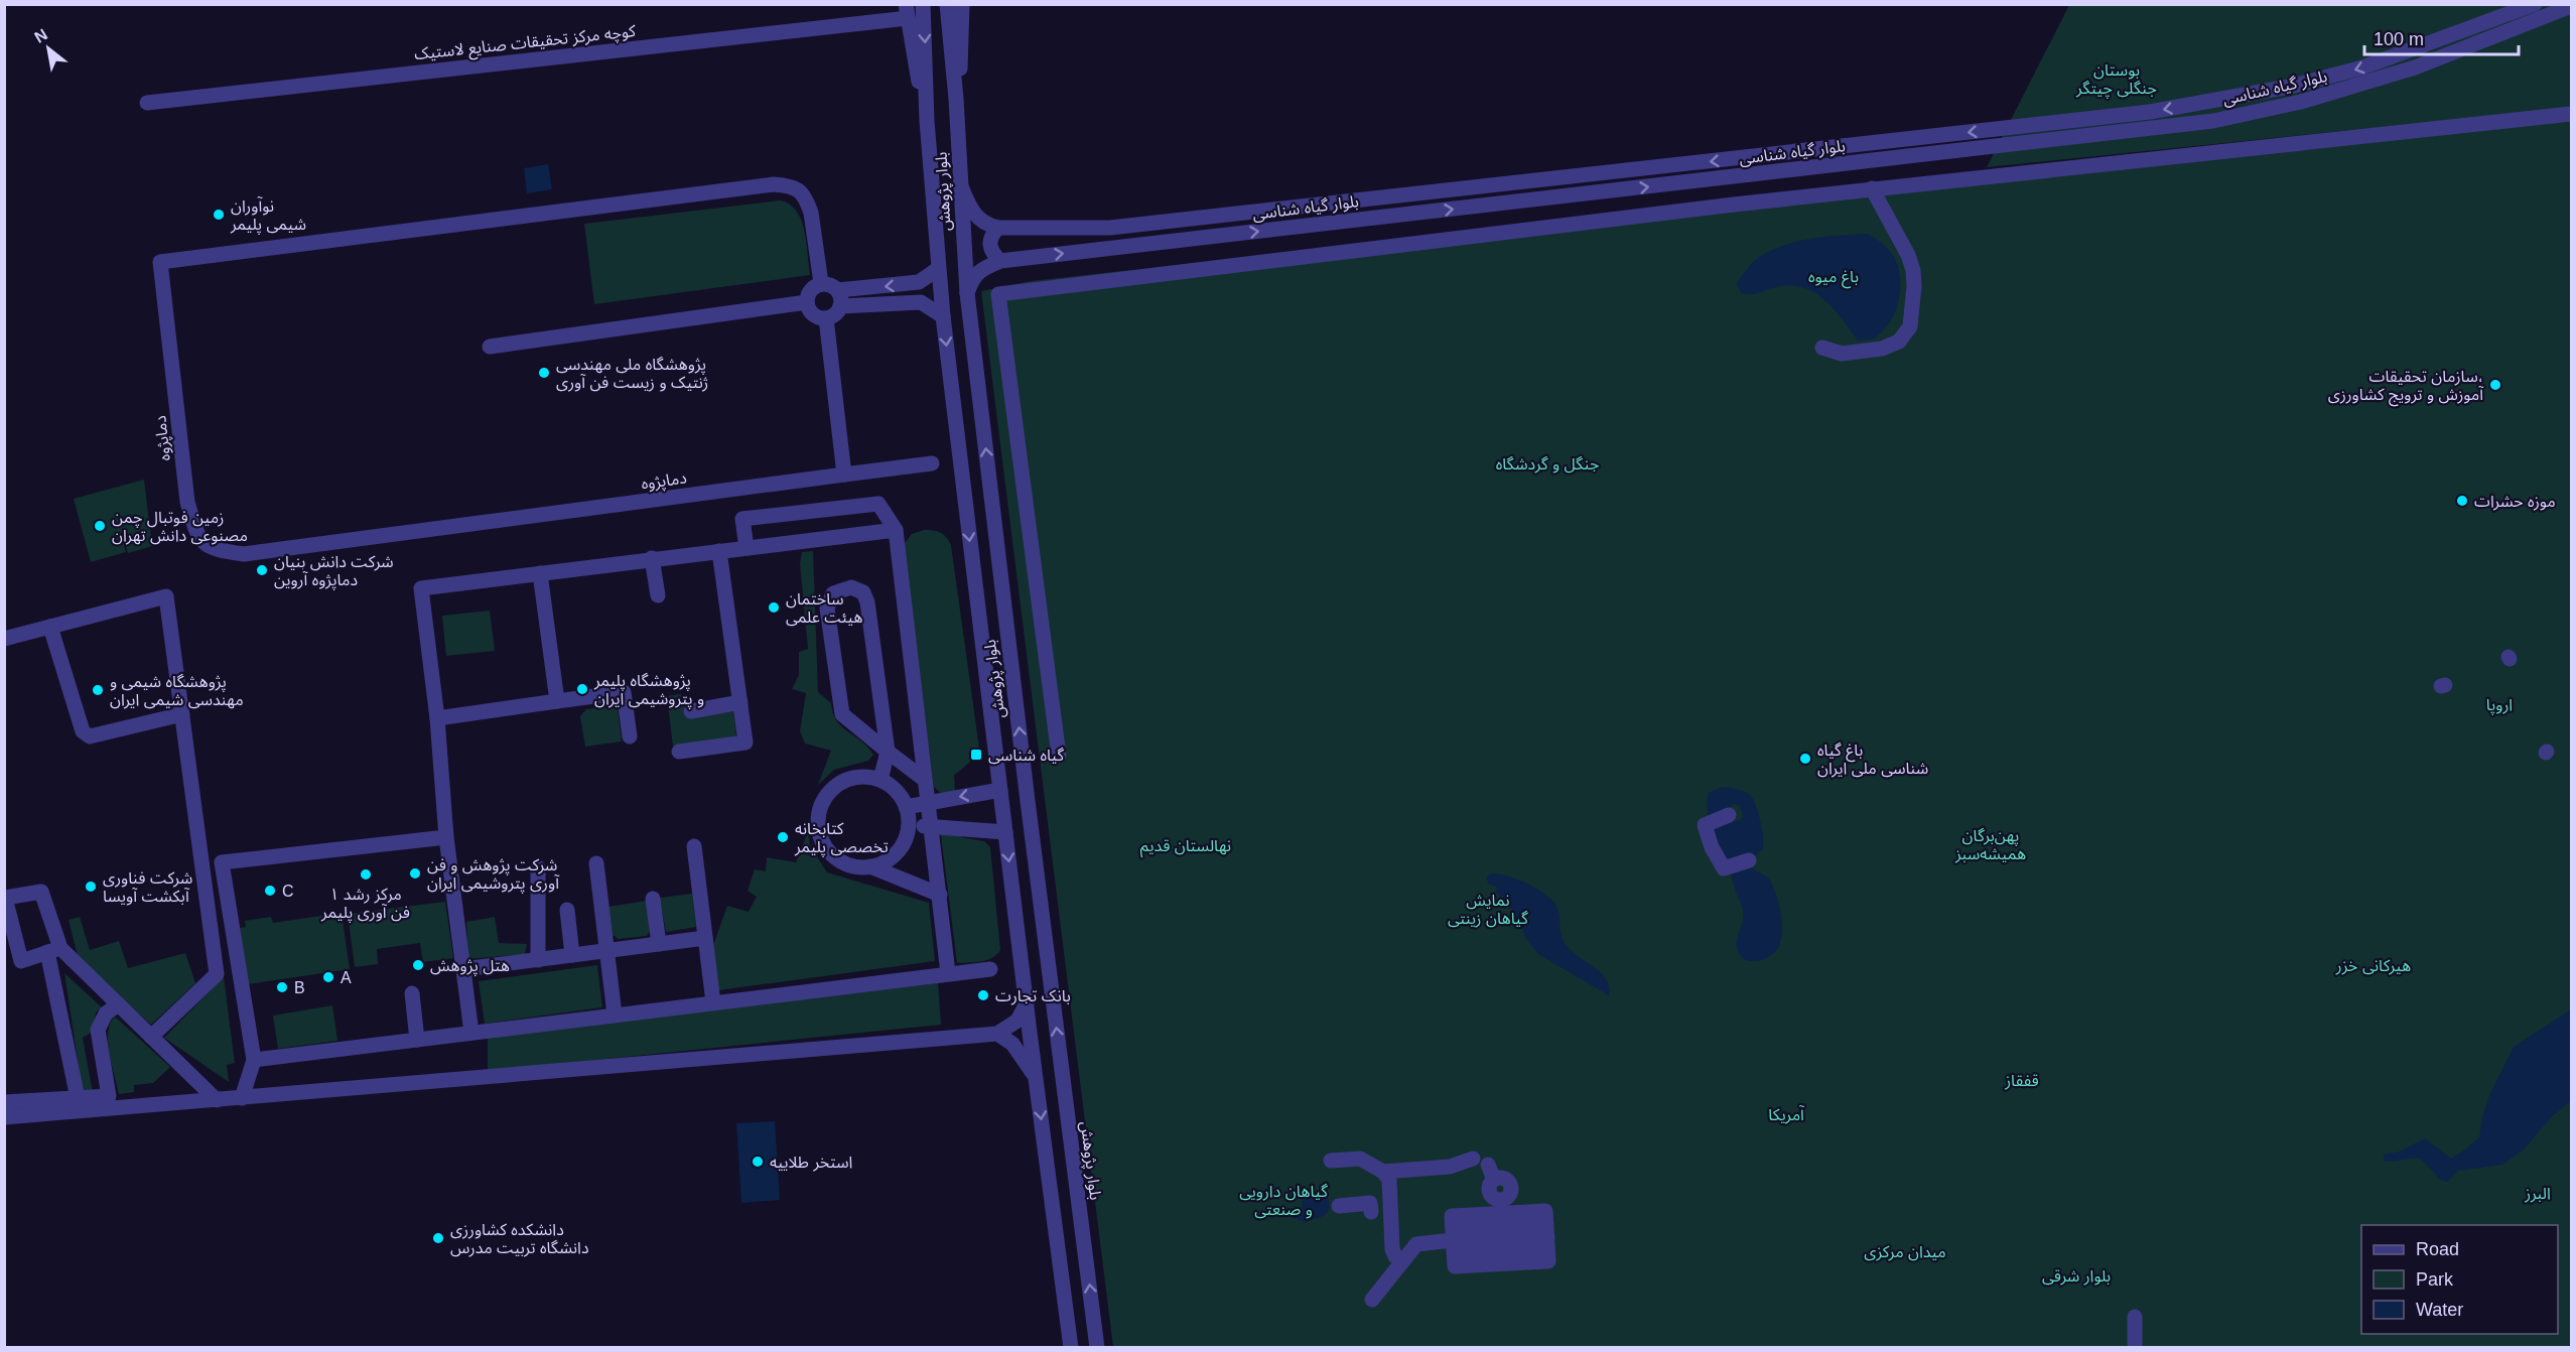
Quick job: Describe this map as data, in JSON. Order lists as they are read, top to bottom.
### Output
{
  "streets": {
    "street": [
      "کوچه مرکز تحقیقات صنایع لاستیک",
      "بلوار گیاه شناسی",
      "بلوار پژوهش",
      "دماپژوه"
    ]
  },
  "parks": [
    "بوستان جنگلی چیتگر",
    "باغ میوه",
    "جنگل و گردشگاه",
    "اروپا",
    "پهن‌برگان همیشه‌سبز",
    "نهالستان قدیم",
    "نمایش گیاهان زینتی",
    "هیرکانی خزر",
    "قفقاز",
    "آمریکا",
    "گیاهان دارویی و صنعتی",
    "البرز",
    "میدان مرکزی",
    "بلوار شرقی"
  ],
  "places": {
    "other": [
      "نوآوران شیمی پلیمر",
      "پژوهشگاه ملی مهندسی ژنتیک و زیست فن آوری",
      "سازمان تحقیقات، آموزش و ترویج کشاورزی",
      "موزه حشرات",
      "زمین فوتبال چمن مصنوعی دانش تهران",
      "شرکت دانش بنیان دماپژوه آروین",
      "ساختمان هیئت علمی",
      "پژوهشگاه پلیمر و پتروشیمی ایران",
      "پژوهشگاه شیمی و مهندسی شیمی ایران",
      "باغ گیاه‌ شناسی ملی ایران",
      "کتابخانه تخصصی پلیمر",
      "شرکت پژوهش و فن آوری پتروشیمی ایران",
      "۱ مرکز رشد فن آوری پلیمر",
      "شرکت فناوری آبکشت آویسا",
      "C",
      "هتل پژوهش",
      "A",
      "B",
      "بانک تجارت",
      "استخر طلاییه",
      "دانشکده کشاورزی دانشگاه تربیت مدرس"
    ],
    "transit": ["گیاه شناسی"]
  },
  "legend": ["Road", "Park", "Water"],
  "scale_bar": "100 m",
  "north": "top left"
}
